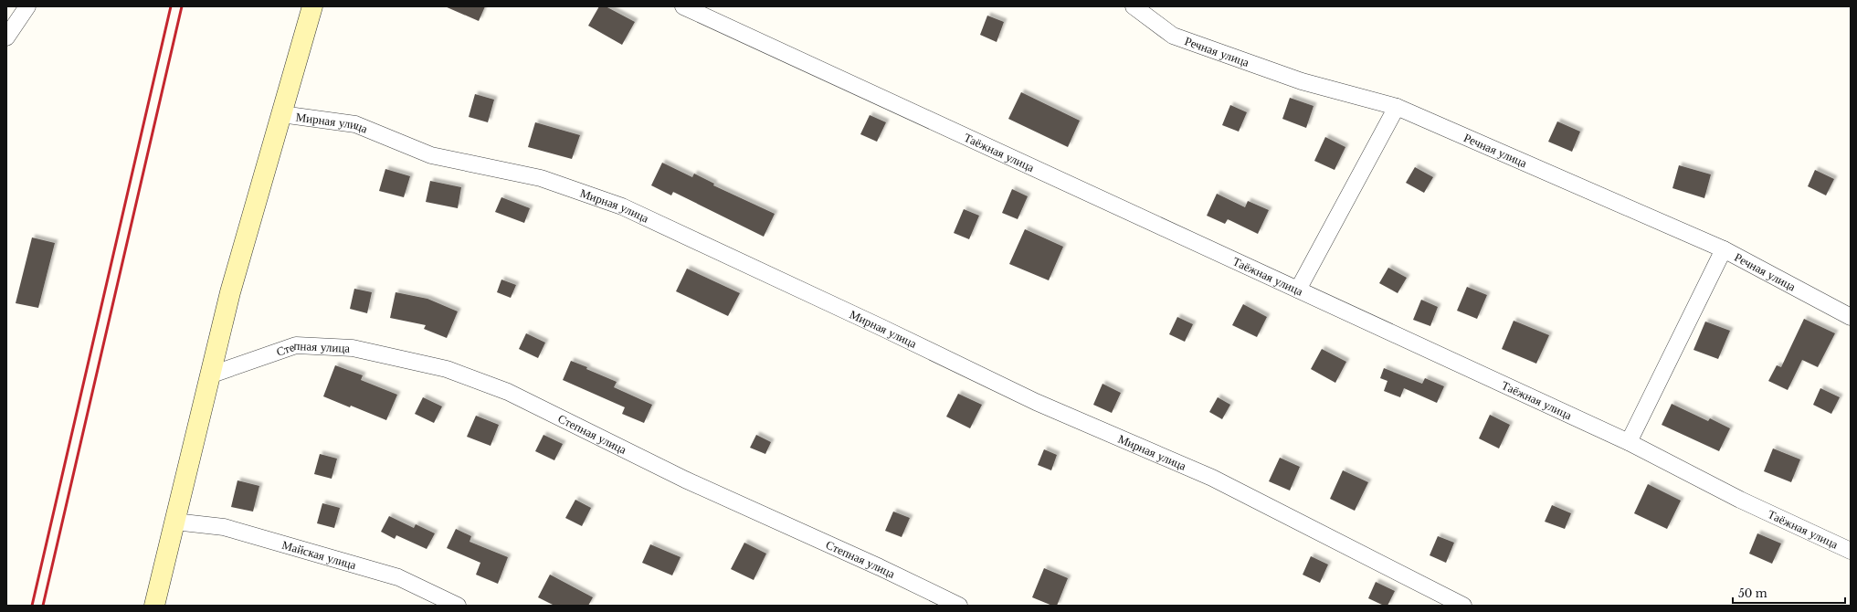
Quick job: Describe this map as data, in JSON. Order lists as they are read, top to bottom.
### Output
{
  "streets": {
    "street": [
      "Речная улица",
      "Мирная улица",
      "Таёжная улица",
      "Степная улица",
      "Майская улица"
    ]
  },
  "scale_bar": "50 m"
}
